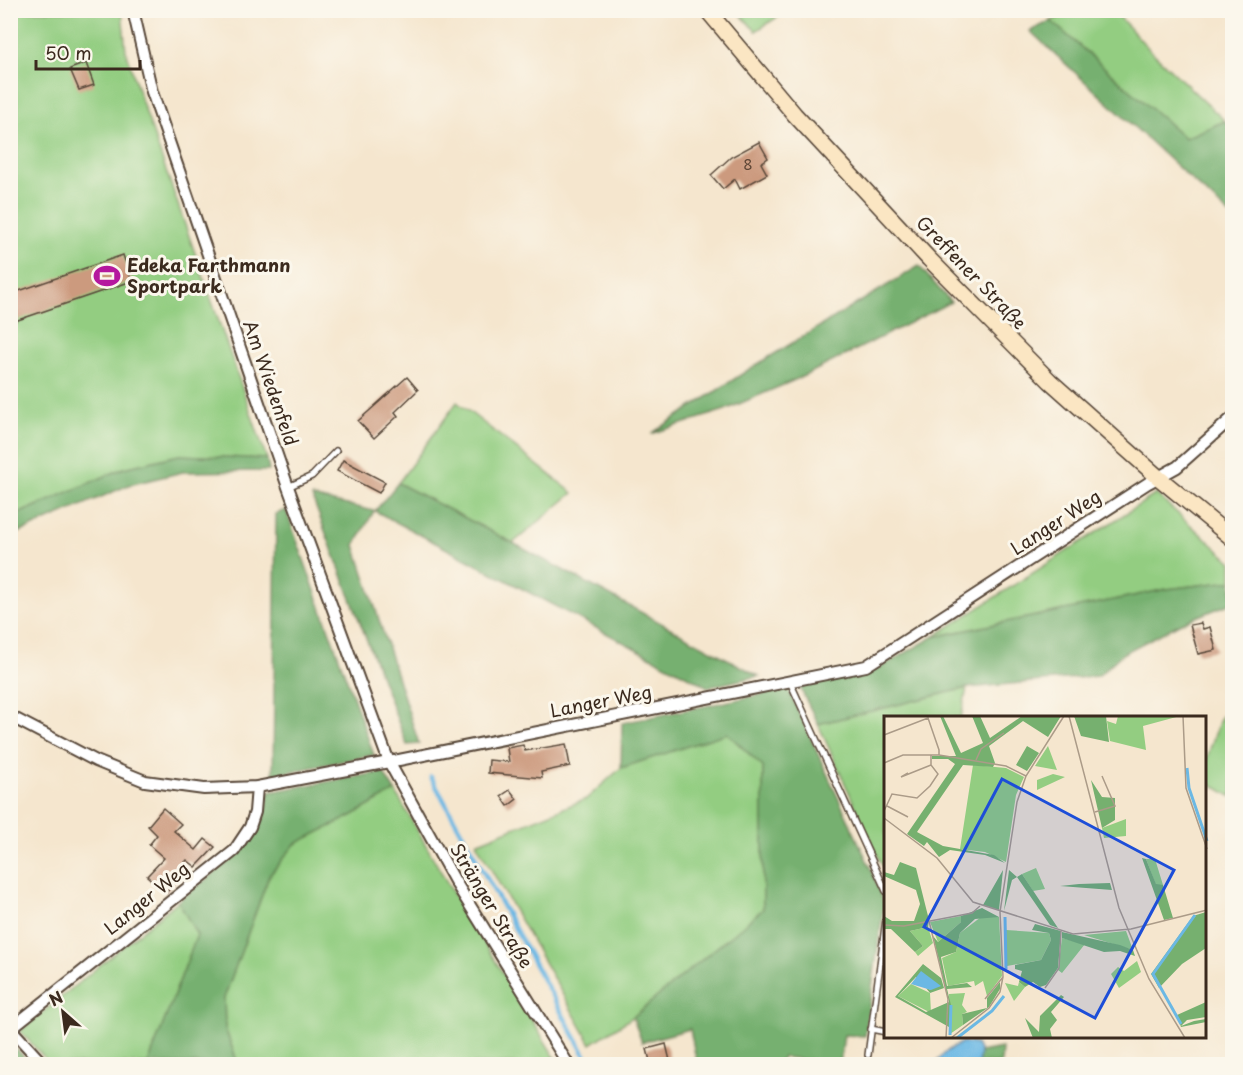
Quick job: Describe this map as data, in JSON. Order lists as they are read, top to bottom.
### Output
{
  "streets": {
    "main road": ["Greffener Straße"],
    "street": ["Am Wiedenfeld", "Langer Weg", "Stränger Straße"]
  },
  "crossings": [
    ["Greffener Straße", "Langer Weg"],
    ["Am Wiedenfeld", "Langer Weg"],
    ["Am Wiedenfeld", "Stränger Straße"],
    ["Langer Weg", "Stränger Straße"]
  ],
  "places": {
    "sports": ["Edeka Farthmann Sportpark"]
  },
  "house_numbers": ["8"],
  "scale_bar": "50 m",
  "north": "top left"
}
